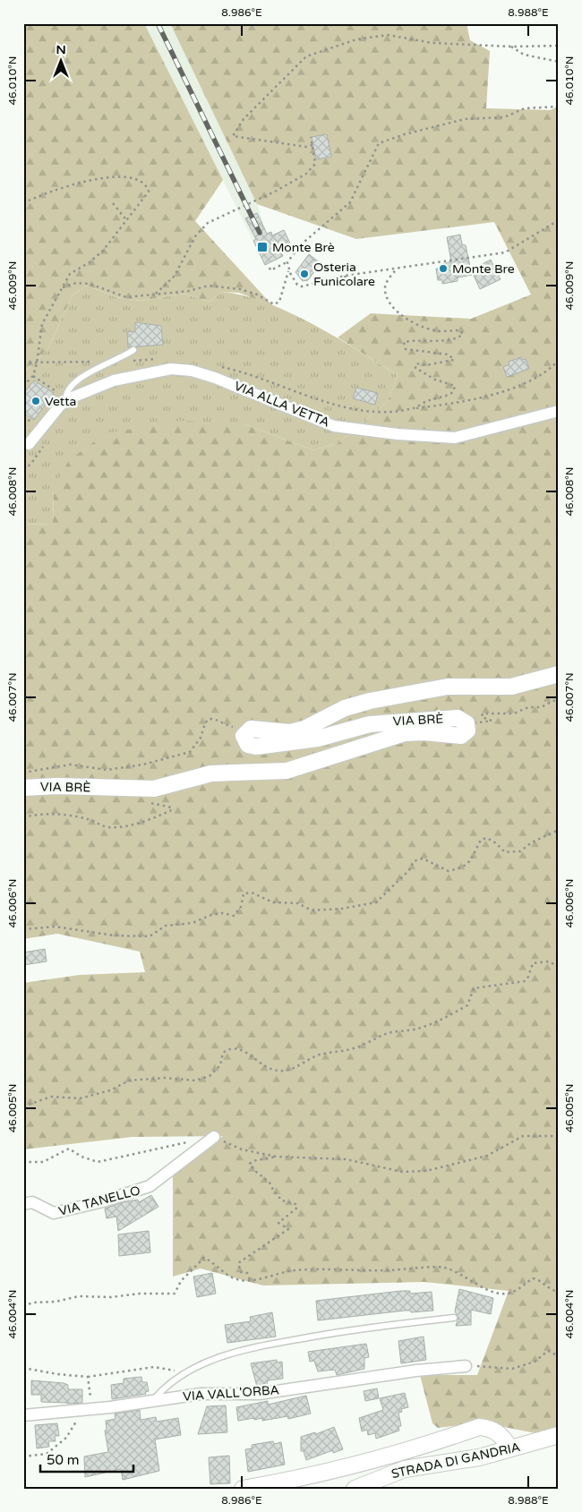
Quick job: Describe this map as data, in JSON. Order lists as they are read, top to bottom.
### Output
{
  "streets": {
    "street": [
      "VIA ALLA VETTA",
      "VIA BRÈ",
      "VIA TANELLO",
      "VIA VALL'ORBA",
      "STRADA DI GANDRIA"
    ]
  },
  "places": {
    "transit": ["Monte Brè"],
    "other": ["Monte Bre", "Osteria Funicolare", "Vetta"]
  },
  "scale_bar": "50 m",
  "north": "top",
  "coordinates": [
    "8.986°E",
    "8.988°E",
    "46.010°N",
    "46.009°N",
    "46.008°N",
    "46.007°N",
    "46.006°N",
    "46.005°N",
    "46.004°N"
  ]
}
